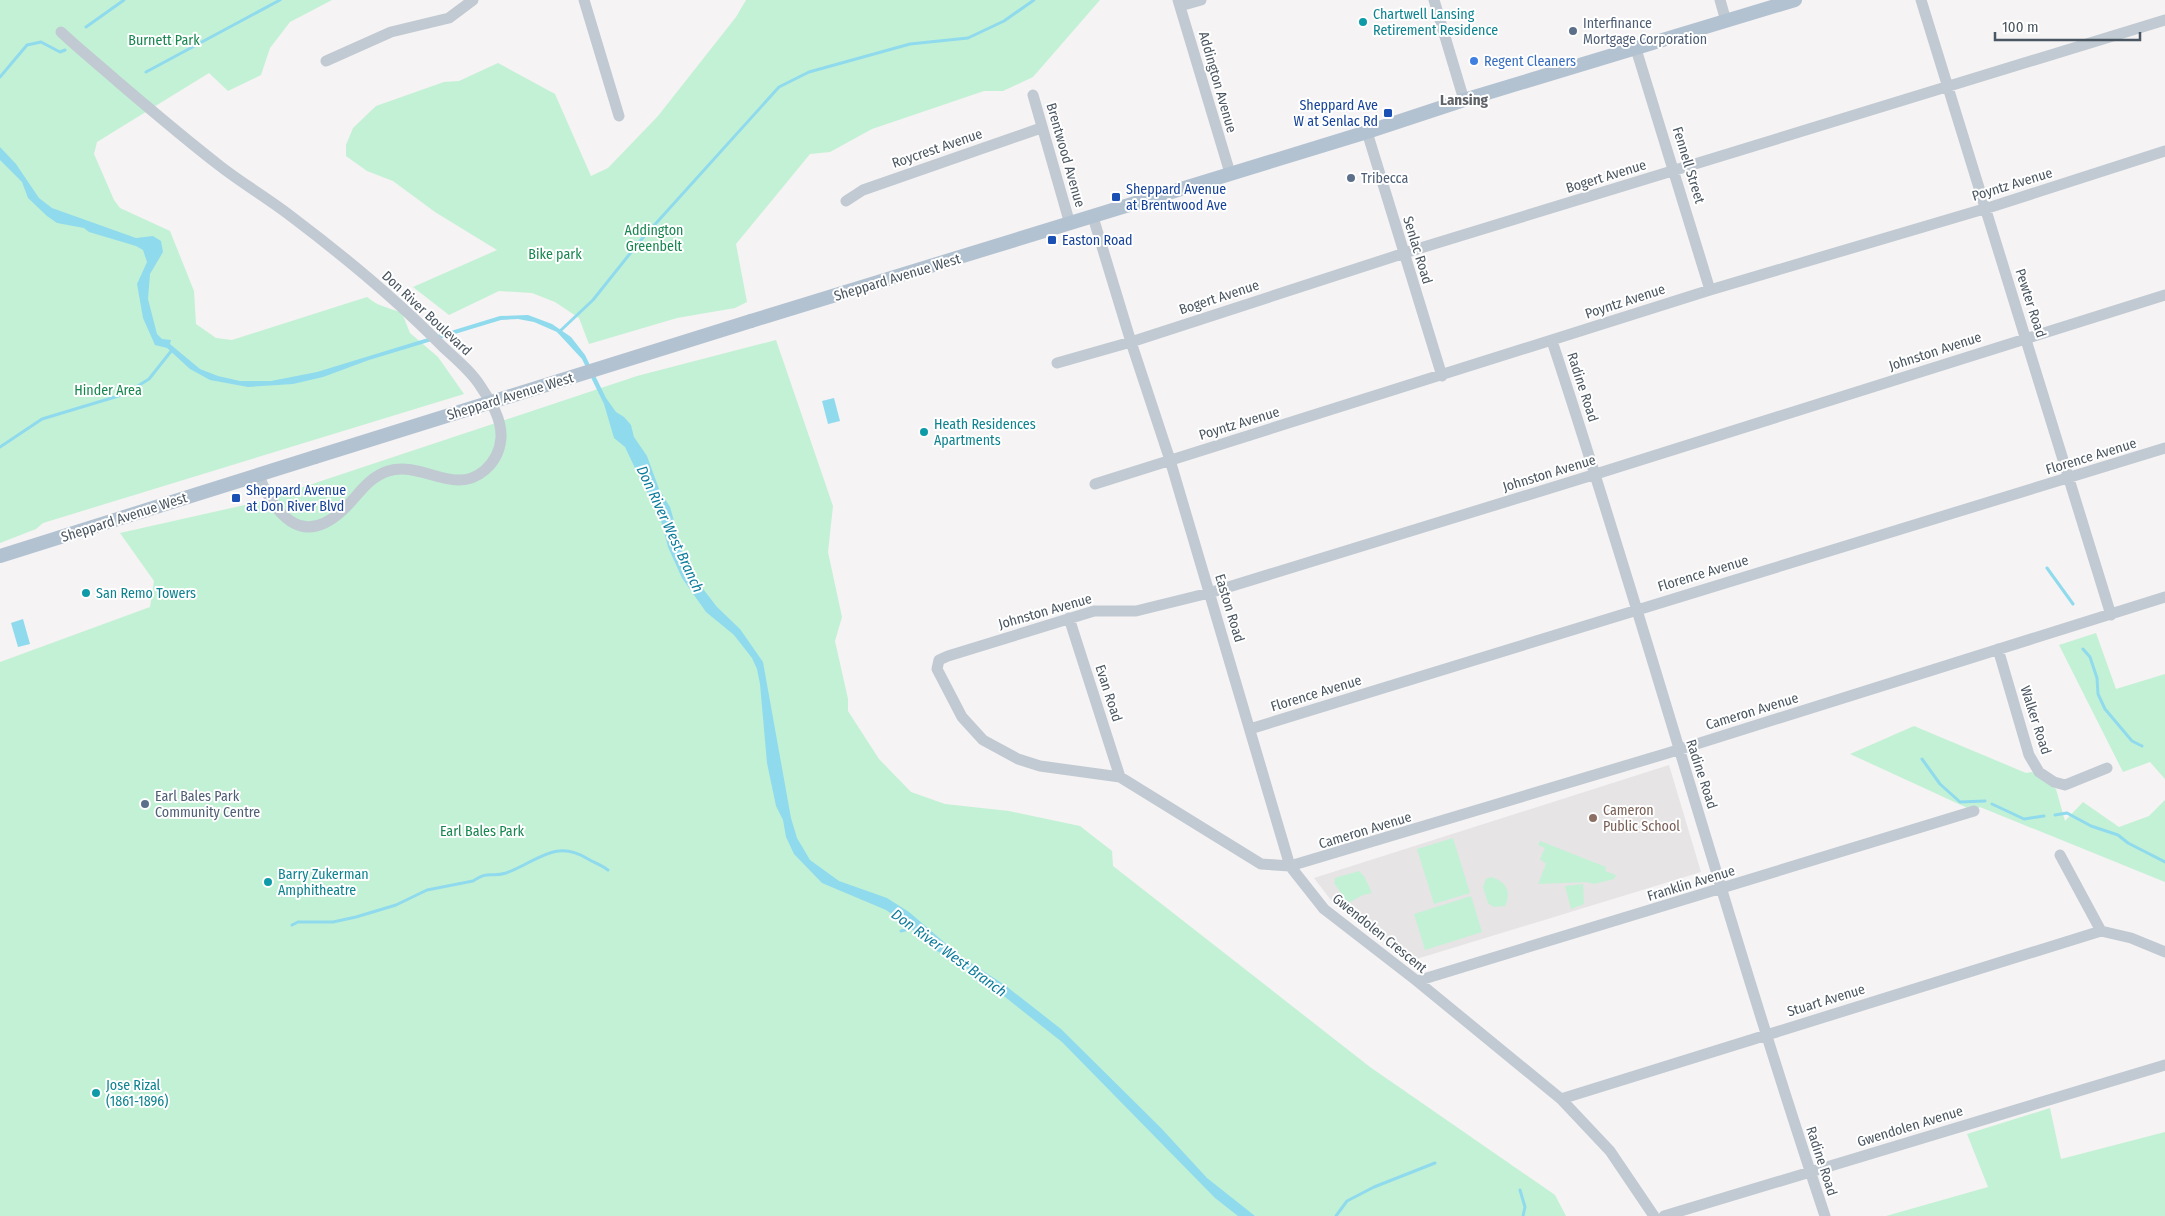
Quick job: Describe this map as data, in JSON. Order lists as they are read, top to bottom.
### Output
{
  "streets": {
    "main road": ["Sheppard Avenue West"],
    "street": [
      "Addington Avenue",
      "Roycrest Avenue",
      "Brentwood Avenue",
      "Fennell Street",
      "Bogert Avenue",
      "Poyntz Avenue",
      "Senlac Road",
      "Pewter Road",
      "Don River Boulevard",
      "Johnston Avenue",
      "Radine Road",
      "Florence Avenue",
      "Easton Road",
      "Evan Road",
      "Cameron Avenue",
      "Walker Road",
      "Franklin Avenue",
      "Gwendolen Crescent",
      "Stuart Avenue",
      "Gwendolen Avenue"
    ]
  },
  "crossings": [
    ["Addington Avenue", "Sheppard Avenue West"],
    ["Roycrest Avenue", "Brentwood Avenue"],
    ["Brentwood Avenue", "Sheppard Avenue West"],
    ["Fennell Street", "Bogert Avenue"],
    ["Fennell Street", "Poyntz Avenue"],
    ["Fennell Street", "Sheppard Avenue West"],
    ["Bogert Avenue", "Senlac Road"],
    ["Bogert Avenue", "Pewter Road"],
    ["Bogert Avenue", "Easton Road"],
    ["Poyntz Avenue", "Senlac Road"],
    ["Poyntz Avenue", "Pewter Road"],
    ["Poyntz Avenue", "Radine Road"],
    ["Poyntz Avenue", "Easton Road"],
    ["Senlac Road", "Sheppard Avenue West"],
    ["Sheppard Avenue West", "Don River Boulevard"],
    ["Sheppard Avenue West", "Easton Road"],
    ["Pewter Road", "Johnston Avenue"],
    ["Pewter Road", "Florence Avenue"],
    ["Pewter Road", "Cameron Avenue"],
    ["Johnston Avenue", "Radine Road"],
    ["Johnston Avenue", "Easton Road"],
    ["Johnston Avenue", "Evan Road"],
    ["Radine Road", "Florence Avenue"],
    ["Radine Road", "Cameron Avenue"],
    ["Radine Road", "Franklin Avenue"],
    ["Radine Road", "Stuart Avenue"],
    ["Radine Road", "Gwendolen Avenue"],
    ["Florence Avenue", "Easton Road"],
    ["Easton Road", "Cameron Avenue"],
    ["Easton Road", "Gwendolen Crescent"],
    ["Cameron Avenue", "Walker Road"],
    ["Cameron Avenue", "Gwendolen Crescent"],
    ["Franklin Avenue", "Gwendolen Crescent"],
    ["Gwendolen Crescent", "Stuart Avenue"]
  ],
  "districts": ["Lansing"],
  "water": ["Don River West Branch"],
  "parks": [
    "Burnett Park",
    "Addington Greenbelt",
    "Bike park",
    "Hinder Area",
    "Earl Bales Park"
  ],
  "places": {
    "other": [
      "Chartwell Lansing Retirement Residence",
      "Interfinance Mortgage Corporation",
      "Regent Cleaners",
      "Tribecca",
      "Heath Residences Apartments",
      "San Remo Towers",
      "Earl Bales Park Community Centre",
      "Cameron Public School",
      "Barry Zukerman Amphitheatre",
      "Jose Rizal (1861-1896)"
    ],
    "transit": [
      "Sheppard Ave W at Senlac Rd",
      "Sheppard Avenue at Brentwood Ave",
      "Easton Road",
      "Sheppard Avenue at Don River Blvd"
    ]
  },
  "scale_bar": "100 m"
}
